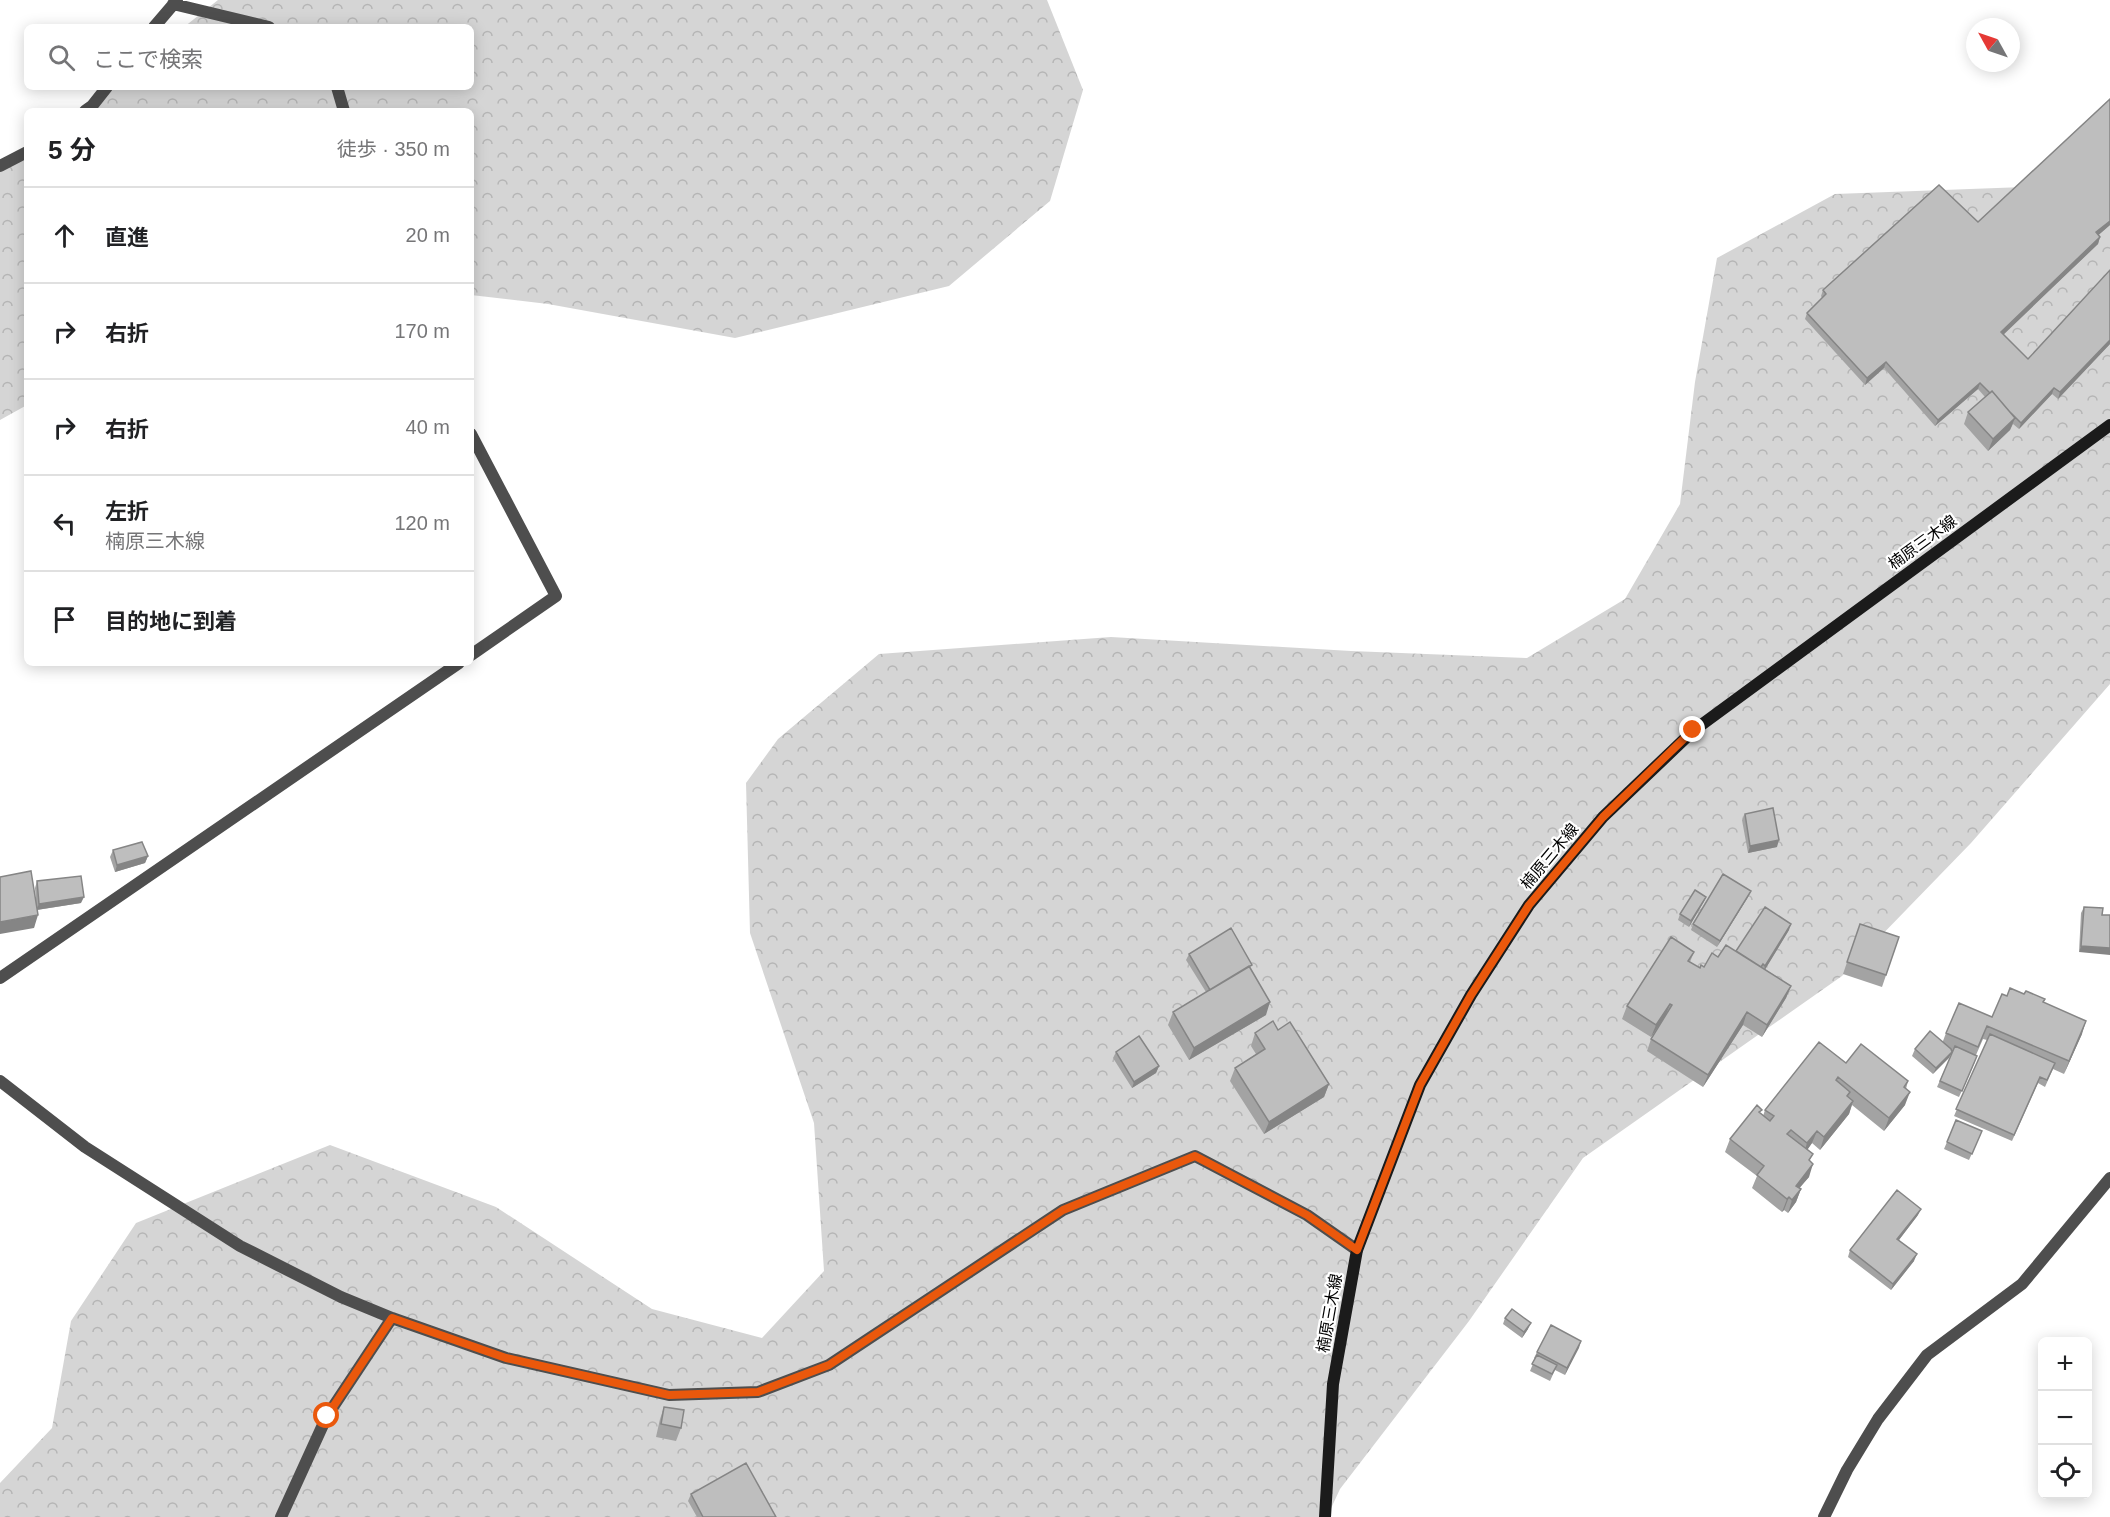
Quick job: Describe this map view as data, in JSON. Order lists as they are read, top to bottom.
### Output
{
  "streets": {
    "main road": ["楠原三木線"]
  },
  "north": "top left",
  "page": {
    "search": "ここで検索",
    "heading": ["5 分", "徒歩 · 350 m"],
    "list": [
      ["直進", "20 m"],
      ["右折", "170 m"],
      ["右折", "40 m"],
      ["左折", "楠原三木線", "120 m"],
      "目的地に到着"
    ],
    "map_buttons": ["+", "−"]
  }
}
